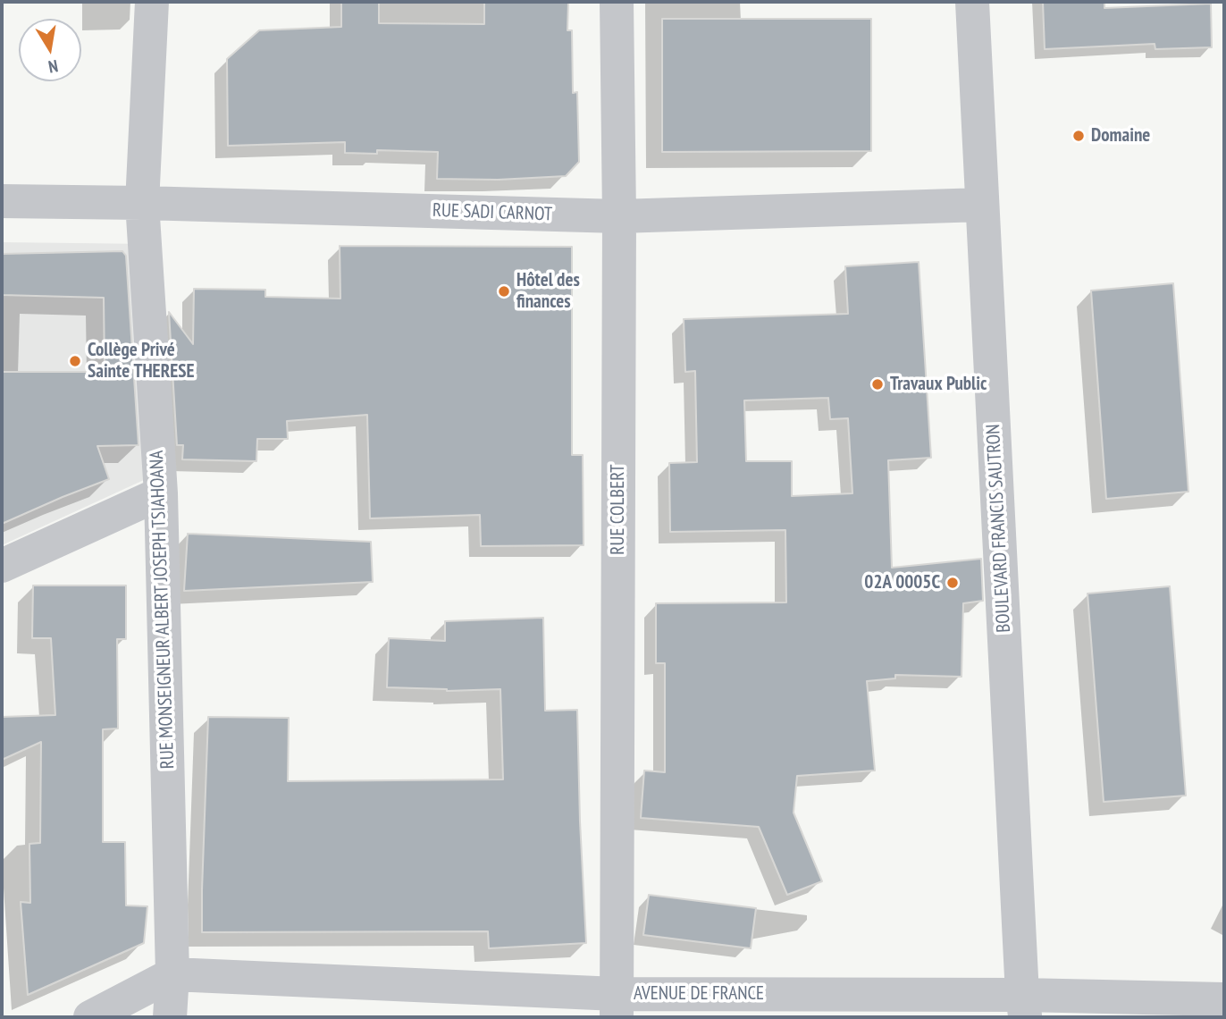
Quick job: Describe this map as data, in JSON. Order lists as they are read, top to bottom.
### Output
{
  "streets": {
    "street": [
      "RUE SADI CARNOT",
      "RUE COLBERT",
      "BOULEVARD FRANCIS SAUTRON",
      "RUE MONSEIGNEUR ALBERT JOSEPH TSIAHOANA",
      "AVENUE DE FRANCE"
    ]
  },
  "crossings": [
    ["RUE SADI CARNOT", "RUE COLBERT"],
    ["RUE SADI CARNOT", "BOULEVARD FRANCIS SAUTRON"],
    ["RUE SADI CARNOT", "RUE MONSEIGNEUR ALBERT JOSEPH TSIAHOANA"],
    ["RUE COLBERT", "AVENUE DE FRANCE"],
    ["BOULEVARD FRANCIS SAUTRON", "AVENUE DE FRANCE"],
    ["RUE MONSEIGNEUR ALBERT JOSEPH TSIAHOANA", "AVENUE DE FRANCE"]
  ],
  "places": [
    "Domaine",
    "Hôtel des finances",
    "Collège Privé Sainte THERESE",
    "Travaux Public",
    "02A 0005C"
  ],
  "north": "bottom"
}
